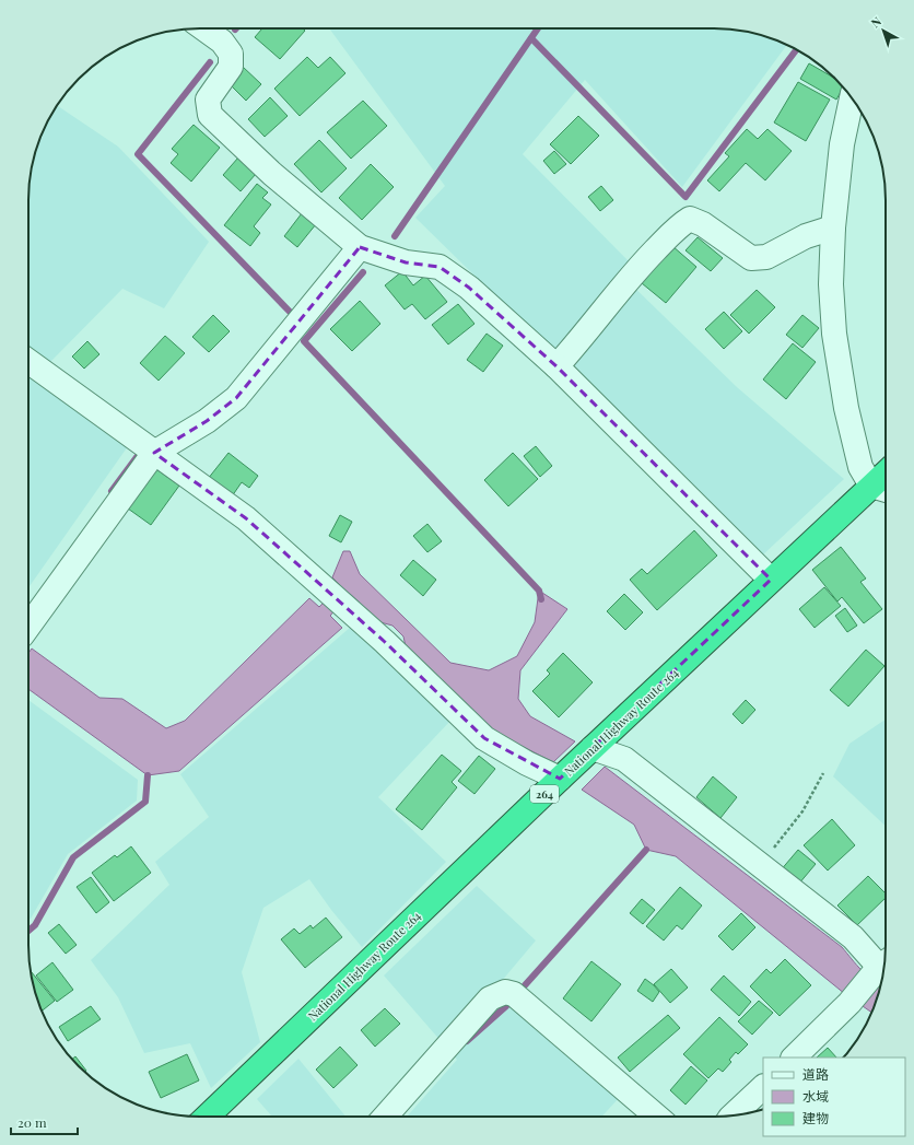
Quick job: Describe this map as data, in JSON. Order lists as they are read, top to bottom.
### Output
{
  "streets": {
    "highway": ["National Highway Route 264", "264"]
  },
  "legend": ["道路", "水域", "建物"],
  "scale_bar": "20 m",
  "north": "top left"
}
